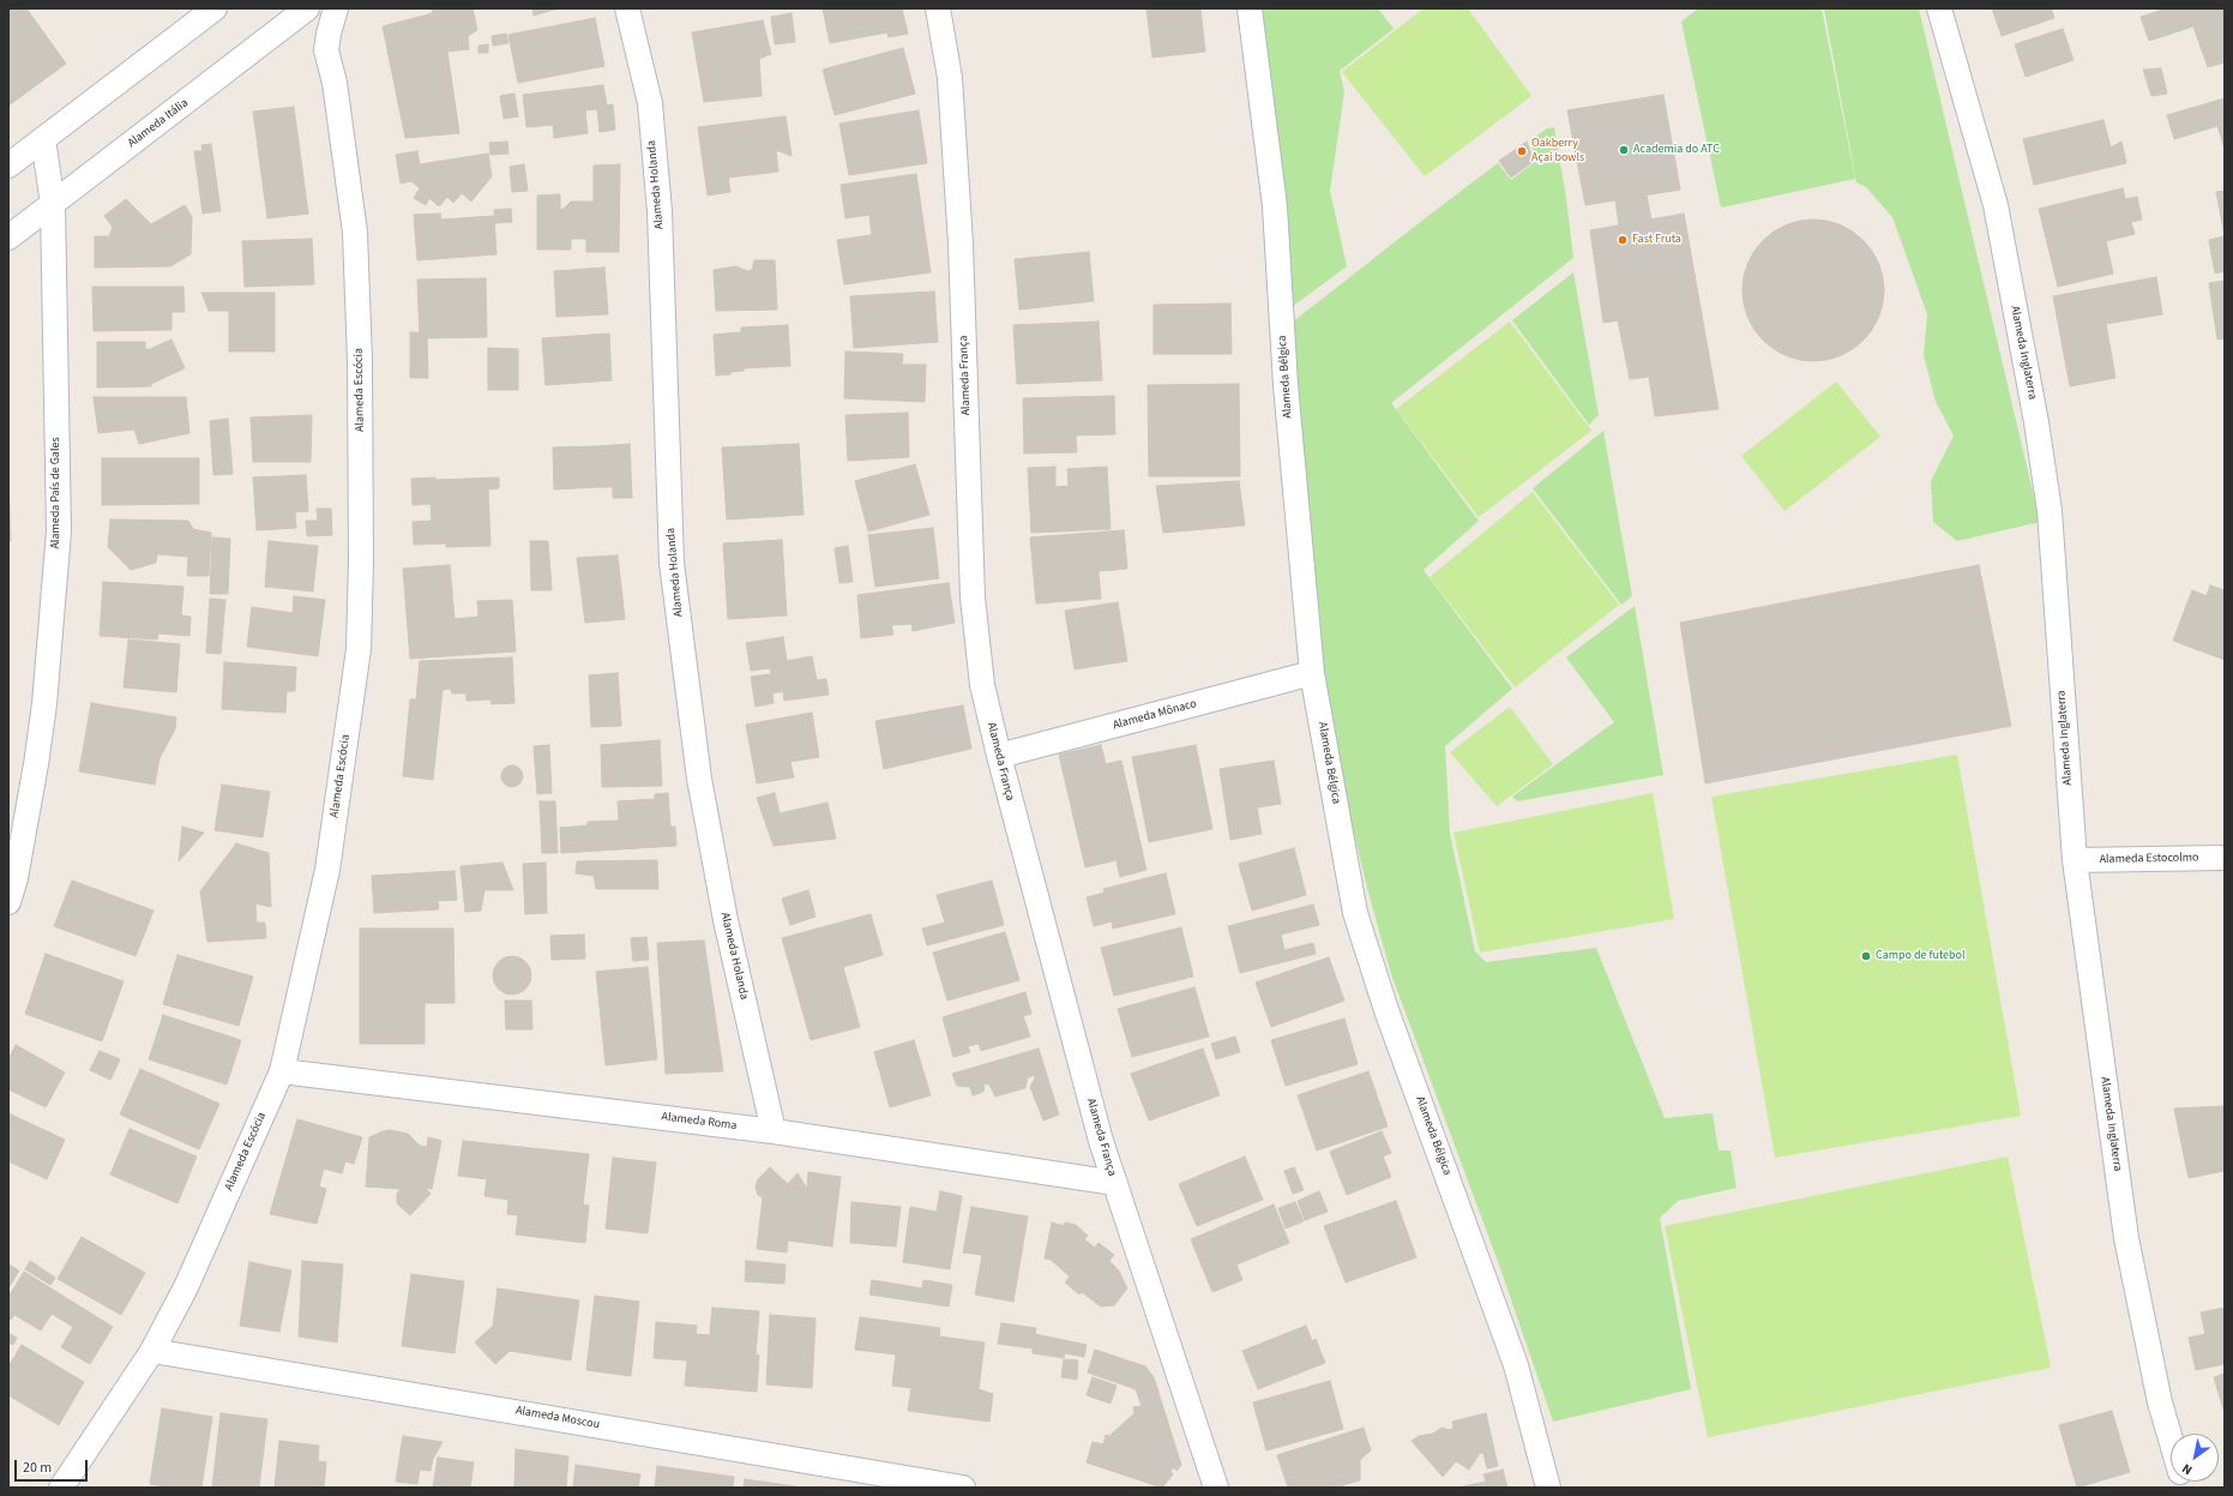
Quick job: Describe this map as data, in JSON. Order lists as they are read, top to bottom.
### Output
{
  "streets": {
    "street": [
      "Alameda Itália",
      "Alameda Holanda",
      "Alameda Inglaterra",
      "Alameda França",
      "Alameda Bélgica",
      "Alameda Escócia",
      "Alameda País de Gales",
      "Alameda Mônaco",
      "Alameda Estocolmo",
      "Alameda Roma",
      "Alameda Moscou"
    ]
  },
  "crossings": [
    ["Alameda Itália", "Alameda País de Gales"],
    ["Alameda Holanda", "Alameda Roma"],
    ["Alameda Inglaterra", "Alameda Estocolmo"],
    ["Alameda França", "Alameda Mônaco"],
    ["Alameda França", "Alameda Roma"],
    ["Alameda Bélgica", "Alameda Mônaco"],
    ["Alameda Escócia", "Alameda Roma"],
    ["Alameda Escócia", "Alameda Moscou"]
  ],
  "places": [
    "Academia do ATC",
    "Oakberry Açaí bowls",
    "Fast Fruta",
    "Campo de futebol"
  ],
  "scale_bar": "20 m",
  "north": "bottom left"
}
